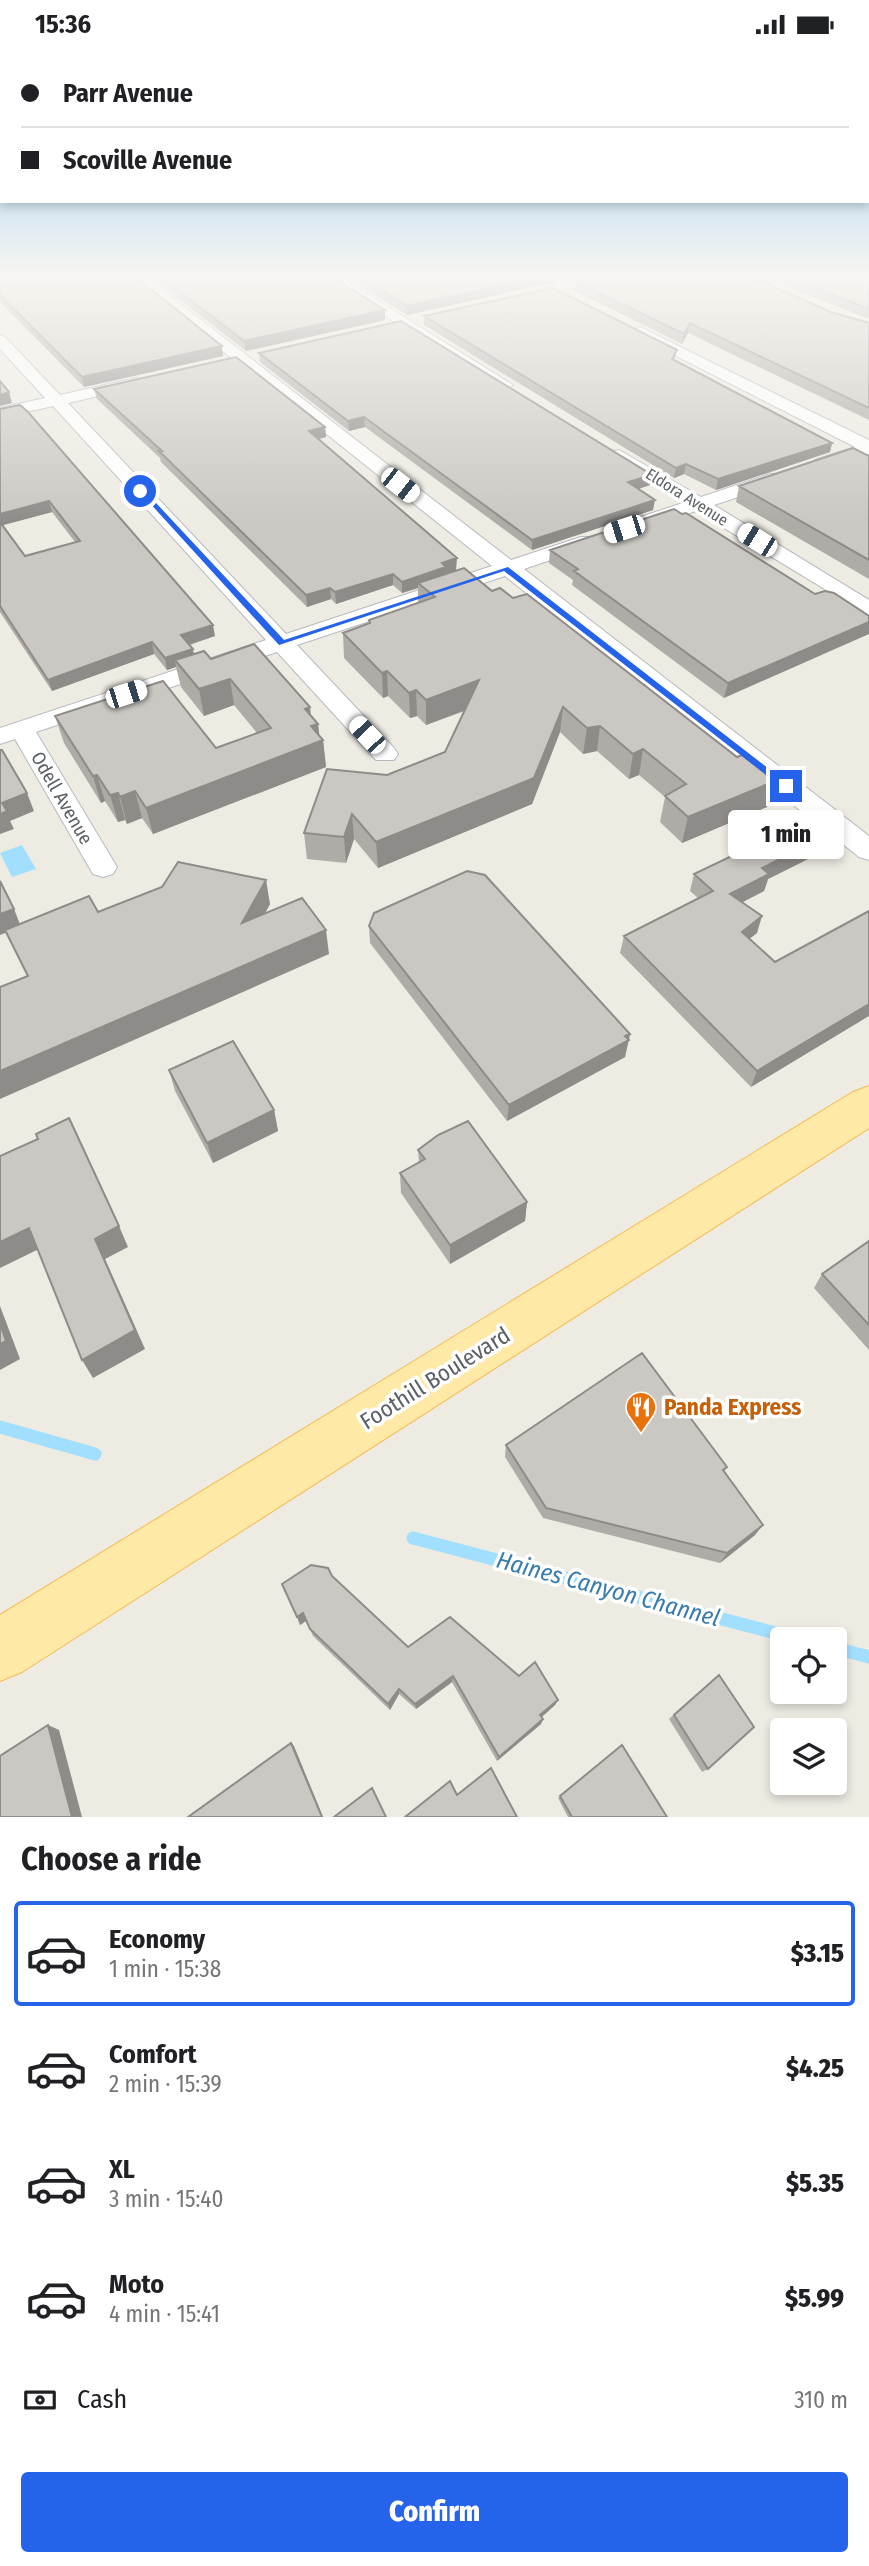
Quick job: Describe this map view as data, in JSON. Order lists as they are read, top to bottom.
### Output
{
  "streets": {
    "main road": ["Foothill Boulevard"],
    "street": ["Eldora Avenue", "Odell Avenue"]
  },
  "water": ["Haines Canyon Channel"],
  "places": {
    "restaurant": ["Panda Express"]
  },
  "page": {
    "status": "15:36",
    "banner": ["Parr Avenue", "Scoville Avenue"],
    "bubble": "1 min",
    "heading": "Choose a ride",
    "list": [
      {
        "name": "Economy",
        "note": "1 min · 15:38",
        "value": "$3.15"
      },
      {
        "name": "Comfort",
        "note": "2 min · 15:39",
        "value": "$4.25"
      },
      {
        "name": "XL",
        "note": "3 min · 15:40",
        "value": "$5.35"
      },
      {
        "name": "Moto",
        "note": "4 min · 15:41",
        "value": "$5.99"
      }
    ],
    "pay": ["Cash", "310 m"],
    "buttons": "Confirm"
  }
}
